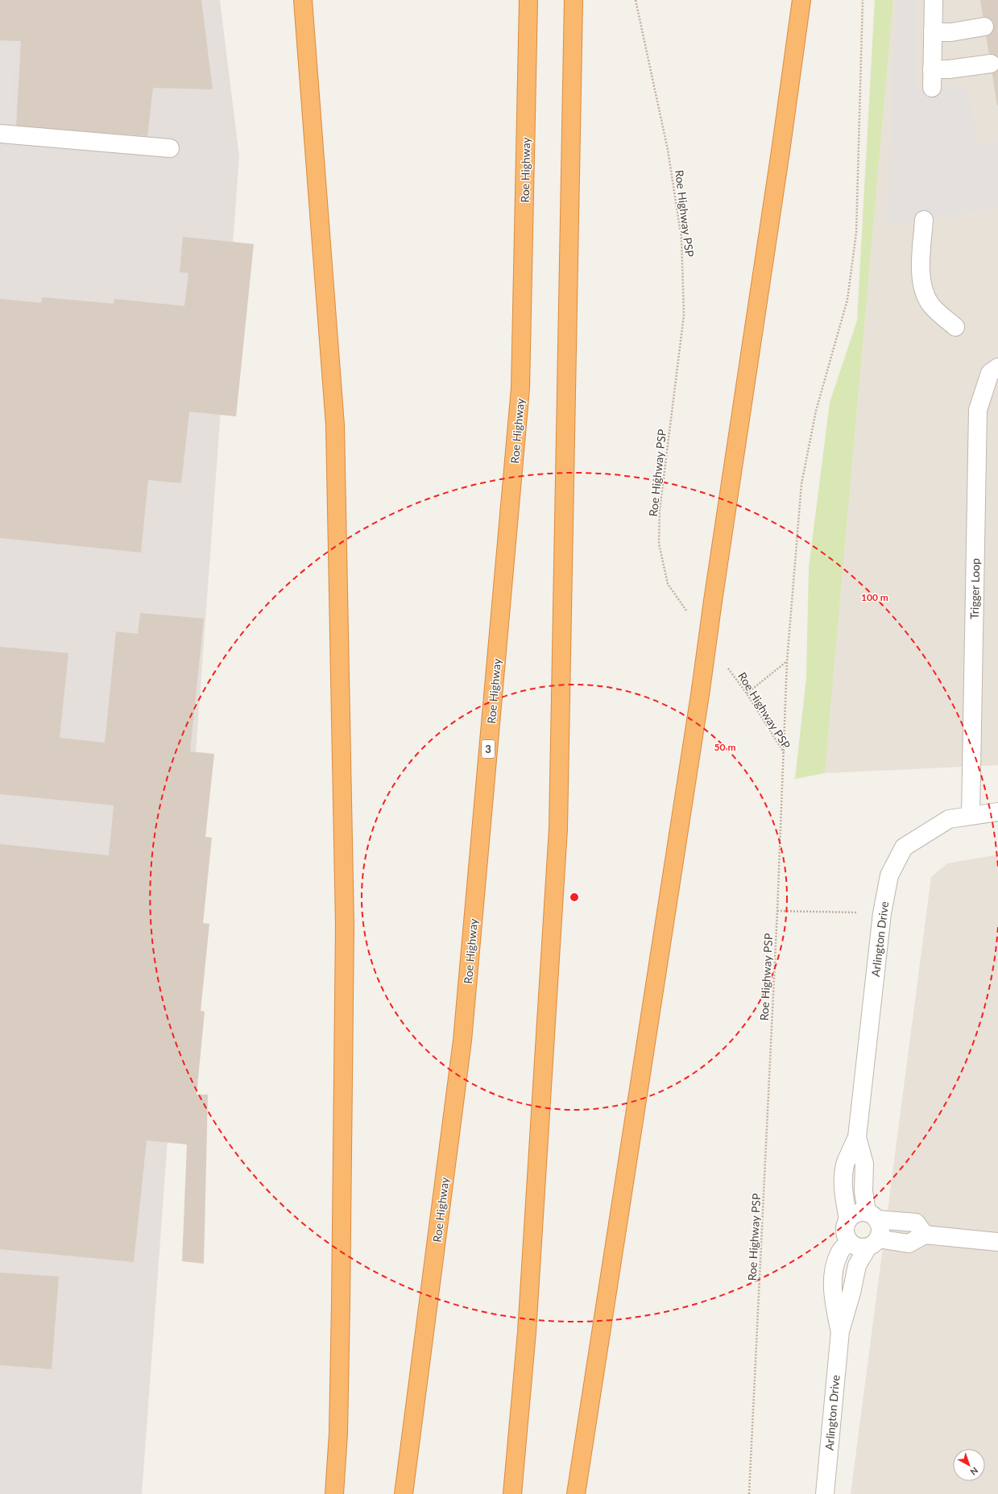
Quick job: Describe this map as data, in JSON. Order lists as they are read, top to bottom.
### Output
{
  "streets": {
    "highway": ["Roe Highway", "3"],
    "street": ["Trigger Loop", "Arlington Drive"],
    "path": ["Roe Highway PSP"]
  },
  "crossings": [
    ["Trigger Loop", "Arlington Drive"]
  ],
  "north": "bottom right",
  "rings": ["100 m", "50 m"]
}
